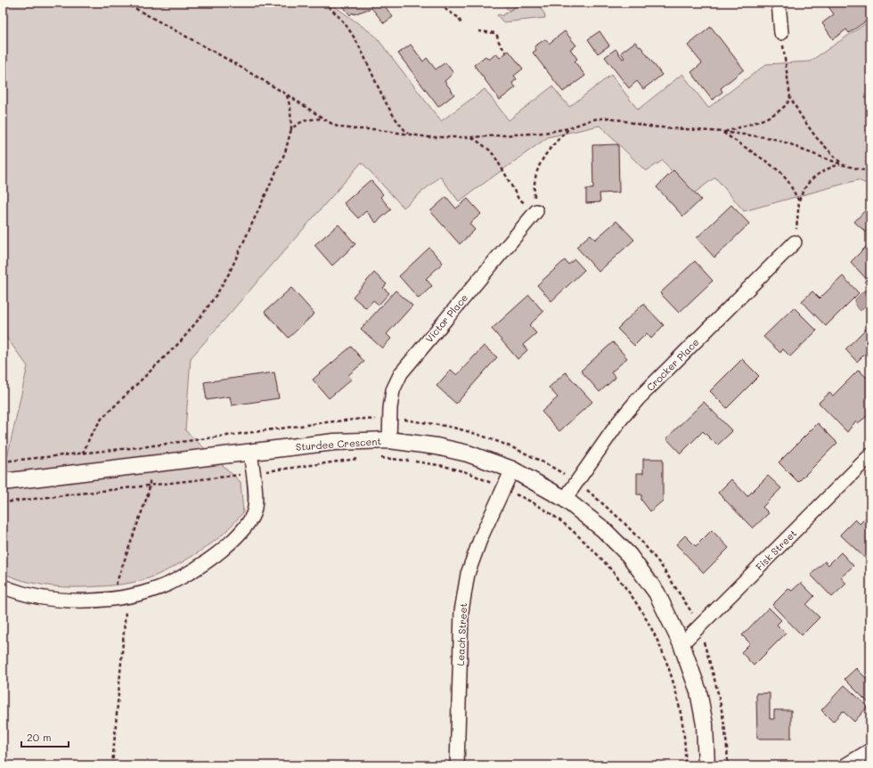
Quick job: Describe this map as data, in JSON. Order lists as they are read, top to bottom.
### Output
{
  "streets": {
    "street": [
      "Victor Place",
      "Crocker Place",
      "Sturdee Crescent",
      "Fisk Street",
      "Leach Street"
    ]
  },
  "crossings": [
    ["Victor Place", "Sturdee Crescent"],
    ["Crocker Place", "Sturdee Crescent"],
    ["Sturdee Crescent", "Fisk Street"],
    ["Sturdee Crescent", "Leach Street"]
  ],
  "scale_bar": "20 m"
}
